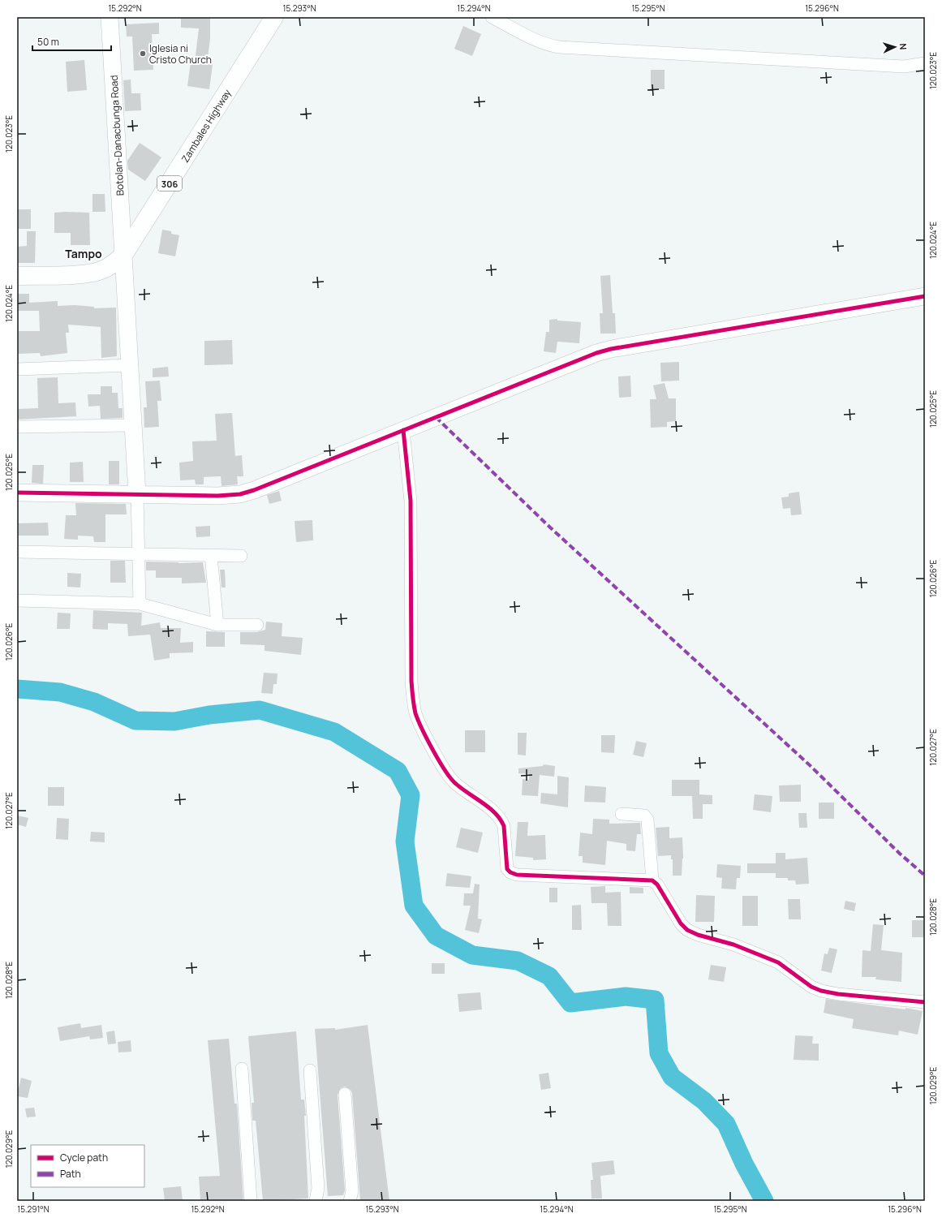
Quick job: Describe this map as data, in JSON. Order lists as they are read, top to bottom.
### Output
{
  "streets": {
    "main road": ["Zambales Highway", "306"],
    "street": ["Botolan-Danacbunga Road"]
  },
  "crossings": [
    ["Zambales Highway", "Botolan-Danacbunga Road"]
  ],
  "districts": ["Tampo"],
  "places": ["Iglesia ni Cristo Church"],
  "legend": ["Cycle path", "Path"],
  "scale_bar": "50 m",
  "north": "right",
  "coordinates": [
    "15.292°N",
    "15.293°N",
    "15.294°N",
    "15.295°N",
    "15.296°N",
    "120.023°E",
    "120.024°E",
    "120.025°E",
    "120.026°E",
    "120.027°E",
    "120.028°E",
    "120.029°E",
    "15.291°N"
  ]
}
